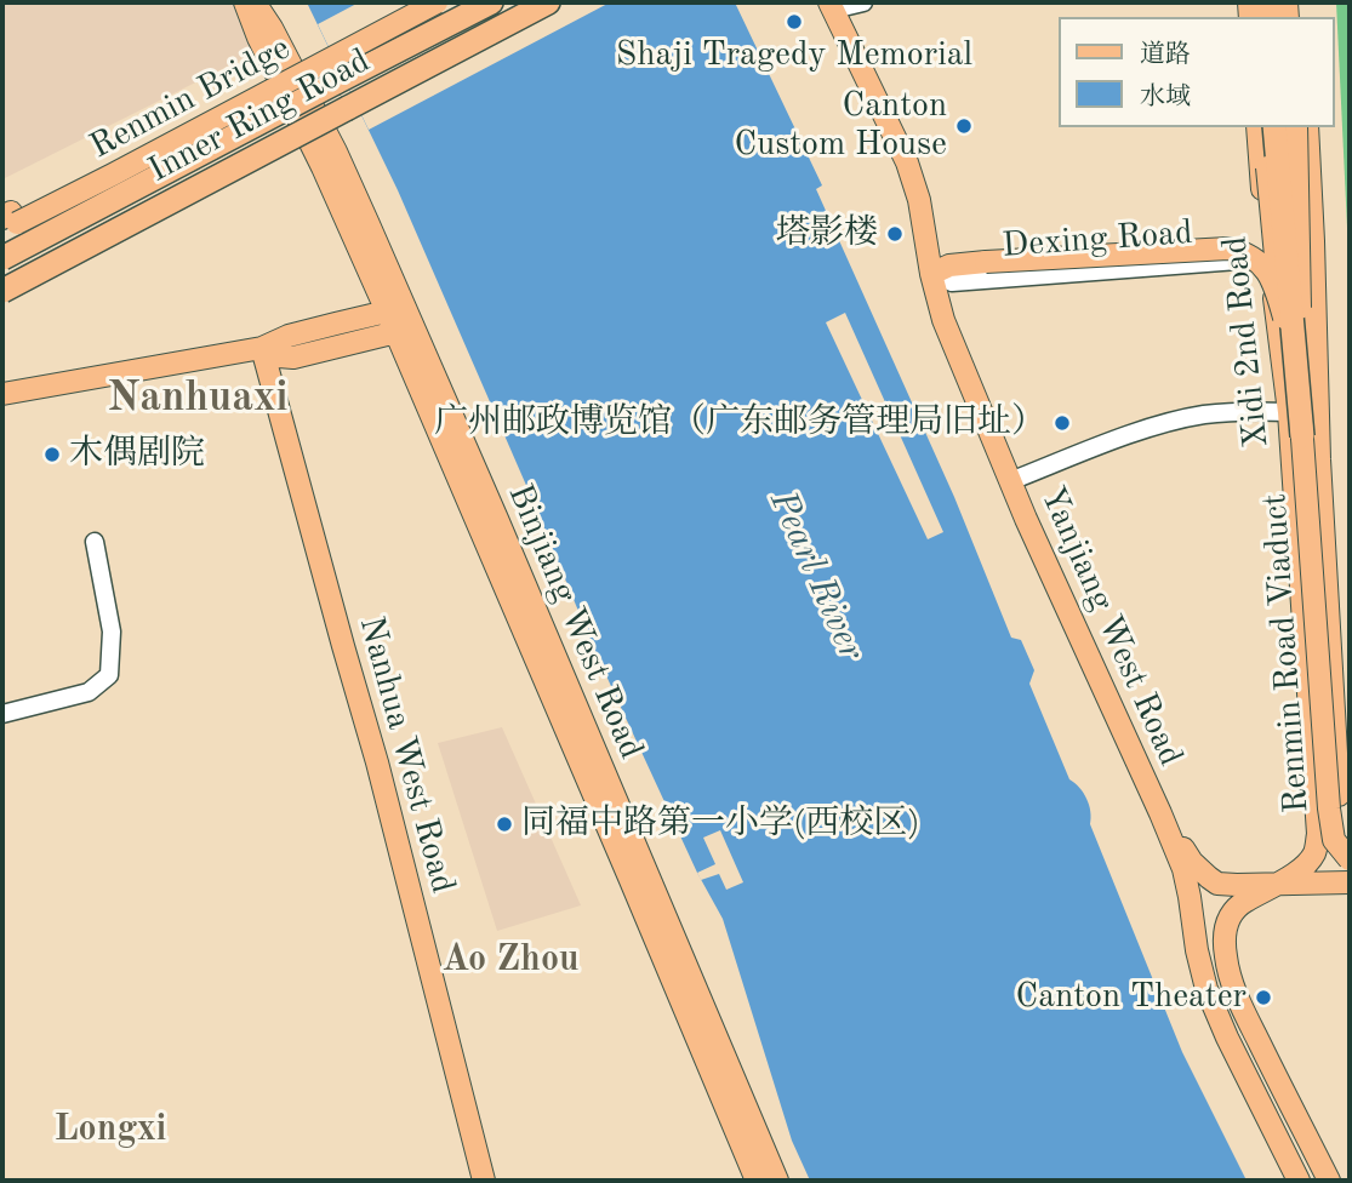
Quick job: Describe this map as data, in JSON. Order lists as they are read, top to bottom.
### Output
{
  "streets": {
    "highway": ["Inner Ring Road"],
    "main road": [
      "Renmin Bridge",
      "Xidi 2nd Road",
      "Binjiang West Road",
      "Yanjiang West Road",
      "Renmin Road Viaduct",
      "Nanhua West Road"
    ],
    "street": ["Dexing Road"]
  },
  "crossings": [
    ["Dexing Road", "Xidi 2nd Road"],
    ["Dexing Road", "Yanjiang West Road"]
  ],
  "districts": ["Nanhuaxi", "Ao Zhou", "Longxi"],
  "water": ["Pearl River"],
  "places": [
    "Shaji Tragedy Memorial",
    "Canton Custom House",
    "塔影楼",
    "广州邮政博览馆（广东邮务管理局旧址）",
    "木偶剧院",
    "同福中路第一小学(西校区)",
    "Canton Theater"
  ],
  "legend": ["道路", "水域"]
}
